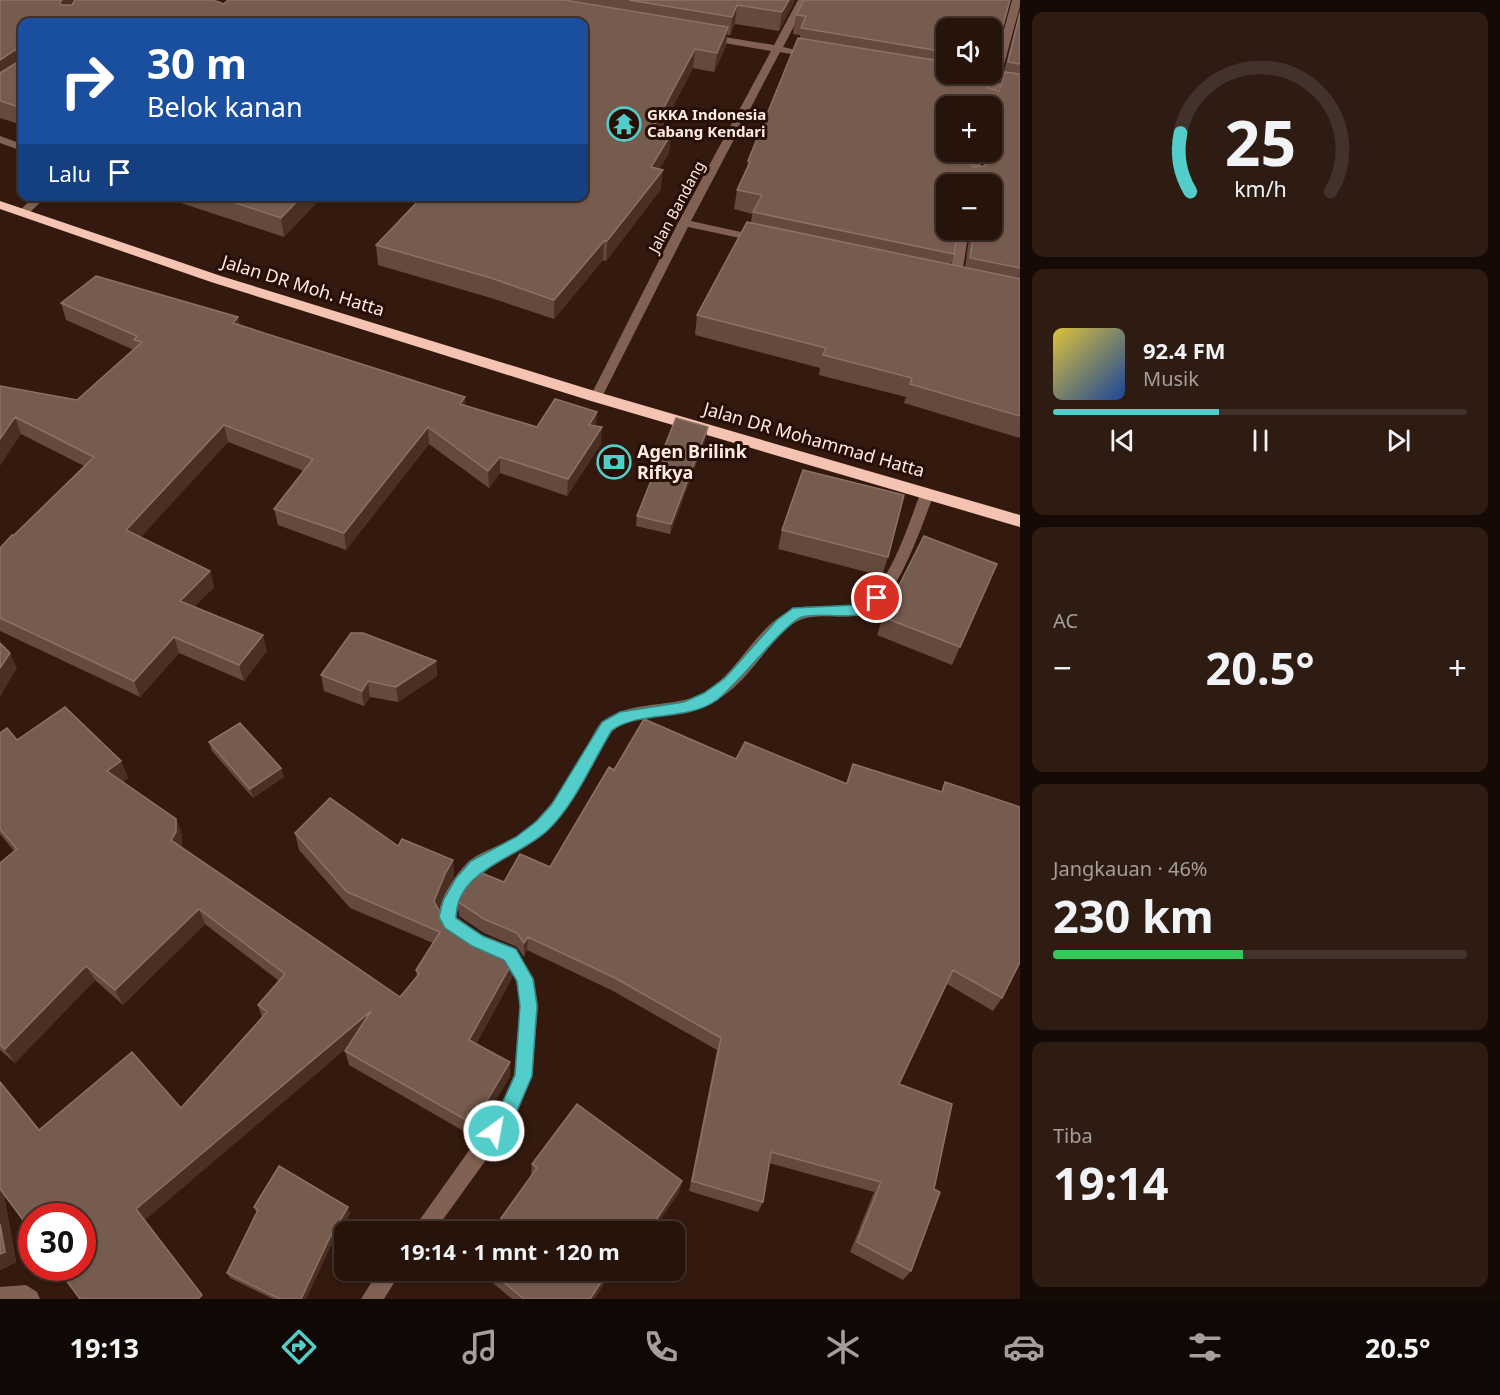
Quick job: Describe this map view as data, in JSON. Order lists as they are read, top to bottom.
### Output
{
  "streets": {
    "highway": ["Jalan DR Moh. Hatta", "Jalan DR Mohammad Hatta"],
    "street": ["Jalan Bandang"]
  },
  "crossings": [
    ["Jalan Bandang", "Jalan DR Moh. Hatta"],
    ["Jalan Bandang", "Jalan DR Mohammad Hatta"],
    ["Jalan DR Moh. Hatta", "Jalan DR Mohammad Hatta"]
  ],
  "places": {
    "temple": ["GKKA Indonesia Cabang Kendari"],
    "bank": ["Agen Brilink Rifkya"]
  },
  "page": {
    "map_buttons": ["+", "−"],
    "turn": ["30 m", "Belok kanan"],
    "then": "Lalu",
    "song": ["92.4 FM", "Musik"],
    "tile": [
      "AC",
      ["Jangkauan · 46%", "230 km"],
      ["Tiba", "19:14"]
    ],
    "heat": ["−", "20.5°", "+"],
    "limit": "30",
    "trip": "19:14 · 1 mnt · 120 m",
    "tabs": ["19:13", "20.5°"],
    "gauge": ["25", "km/h"]
  }
}
